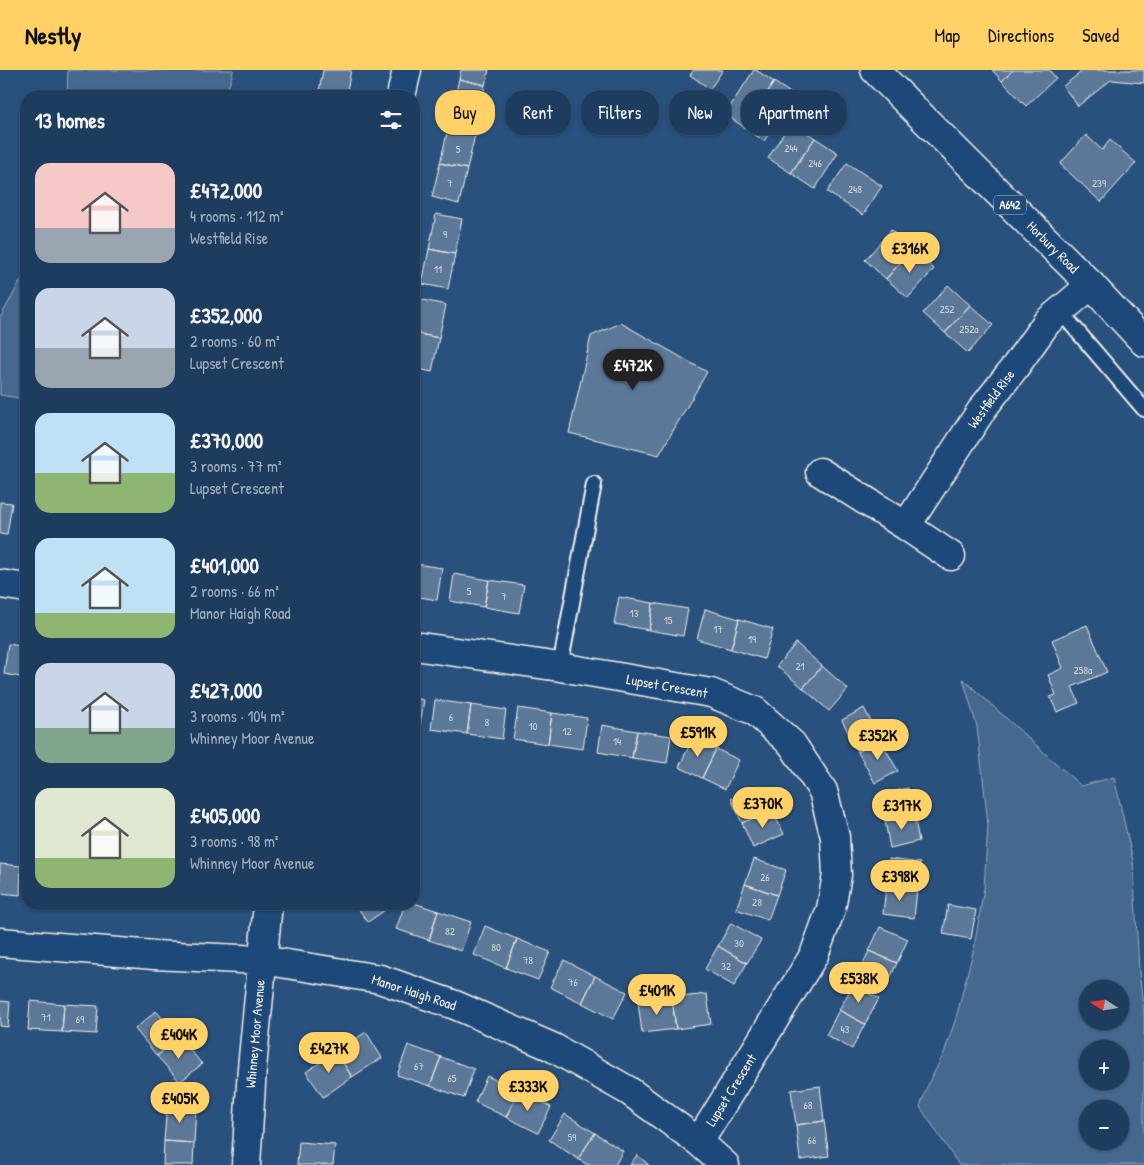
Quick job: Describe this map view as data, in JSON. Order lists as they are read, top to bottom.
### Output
{
  "streets": {
    "main road": [
      "A642",
      "Horbury Road",
      "Westfield Rise",
      "Lupset Crescent",
      "Manor Haigh Road",
      "Whinney Moor Avenue"
    ]
  },
  "crossings": [
    ["Horbury Road", "Westfield Rise"],
    ["Lupset Crescent", "Manor Haigh Road"],
    ["Manor Haigh Road", "Whinney Moor Avenue"]
  ],
  "house_numbers": [
    "244",
    "5",
    "246",
    "7",
    "239",
    "248",
    "9",
    "11",
    "252",
    "252a",
    "5",
    "7",
    "13",
    "15",
    "17",
    "19",
    "21",
    "258a",
    "6",
    "8",
    "10",
    "12",
    "14",
    "26",
    "28",
    "82",
    "30",
    "80",
    "78",
    "32",
    "76",
    "71",
    "69",
    "43",
    "67",
    "65",
    "68",
    "59",
    "66"
  ],
  "north": "left",
  "page": {
    "header": "Nestly",
    "nav": ["Map", "Directions", "Saved"],
    "chip": [
      "Buy",
      "Rent",
      "Filters",
      "New",
      "Apartment"
    ],
    "heading": "13 homes",
    "list": [
      {
        "name": "£472,000",
        "note": "4 rooms · 112 m² · Westfield Rise"
      },
      {
        "name": "£352,000",
        "note": "2 rooms · 60 m² · Lupset Crescent"
      },
      {
        "name": "£370,000",
        "note": "3 rooms · 77 m² · Lupset Crescent"
      },
      {
        "name": "£401,000",
        "note": "2 rooms · 66 m² · Manor Haigh Road"
      },
      {
        "name": "£427,000",
        "note": "3 rooms · 104 m² · Whinney Moor Avenue"
      },
      {
        "name": "£405,000",
        "note": "3 rooms · 98 m² · Whinney Moor Avenue"
      }
    ],
    "price": [
      "£316K",
      "£472K",
      "£591K",
      "£352K",
      "£370K",
      "£317K",
      "£398K",
      "£538K",
      "£401K",
      "£404K",
      "£427K",
      "£333K",
      "£405K"
    ],
    "map_buttons": ["+", "−"]
  }
}
